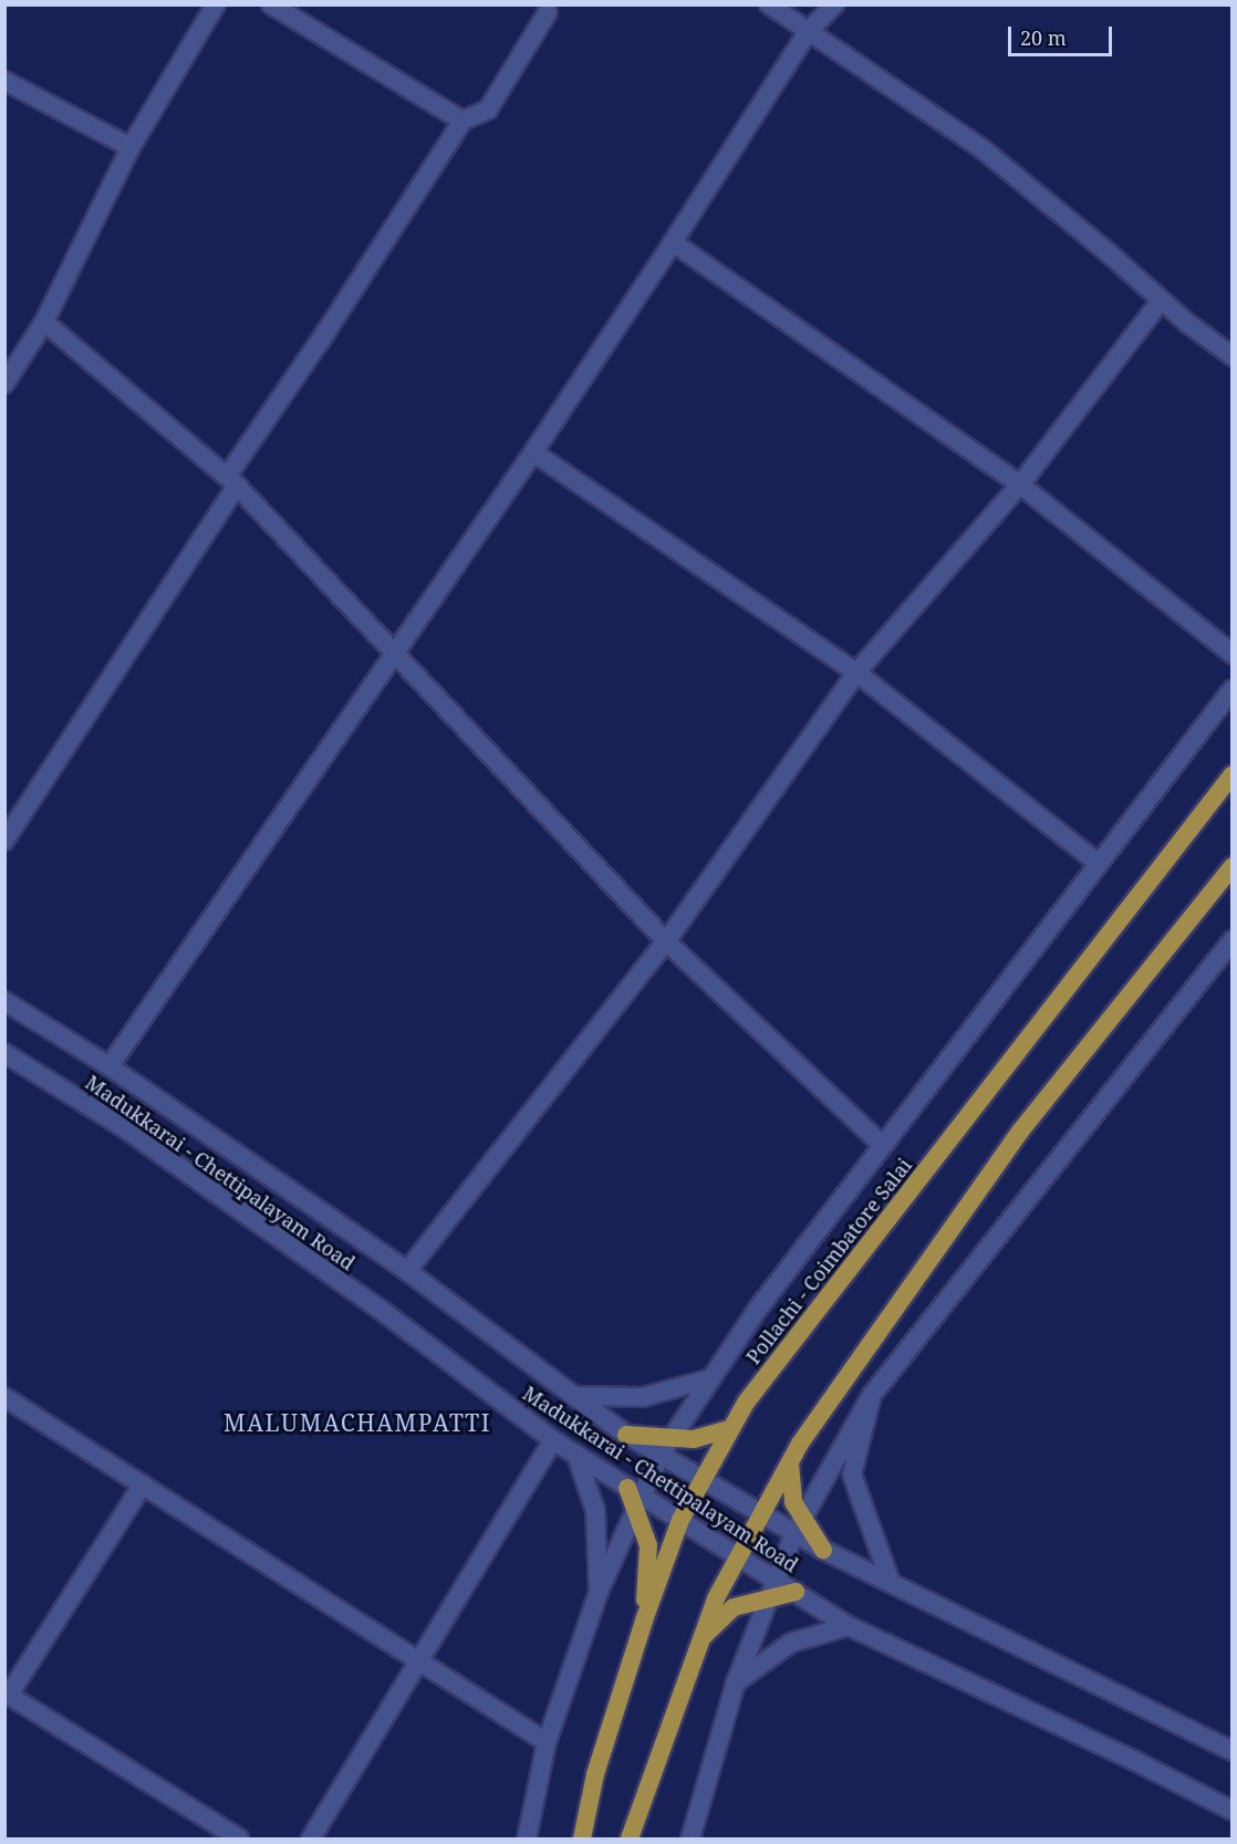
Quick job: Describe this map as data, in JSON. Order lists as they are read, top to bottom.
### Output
{
  "streets": {
    "highway": ["Pollachi - Coimbatore Salai"],
    "street": ["Madukkarai - Chettipalayam Road"]
  },
  "crossings": [
    ["Madukkarai - Chettipalayam Road", "Pollachi - Coimbatore Salai"]
  ],
  "districts": ["MALUMACHAMPATTI"],
  "scale_bar": "20 m"
}
